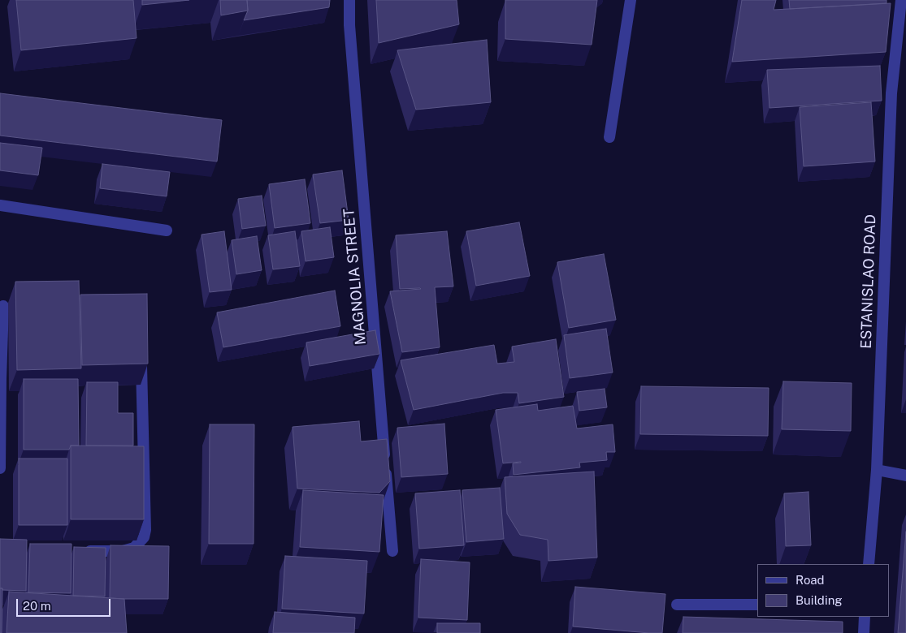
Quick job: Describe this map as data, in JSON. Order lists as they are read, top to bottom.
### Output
{
  "streets": {
    "street": ["MAGNOLIA STREET", "ESTANISLAO ROAD"]
  },
  "legend": ["Road", "Building"],
  "scale_bar": "20 m"
}
